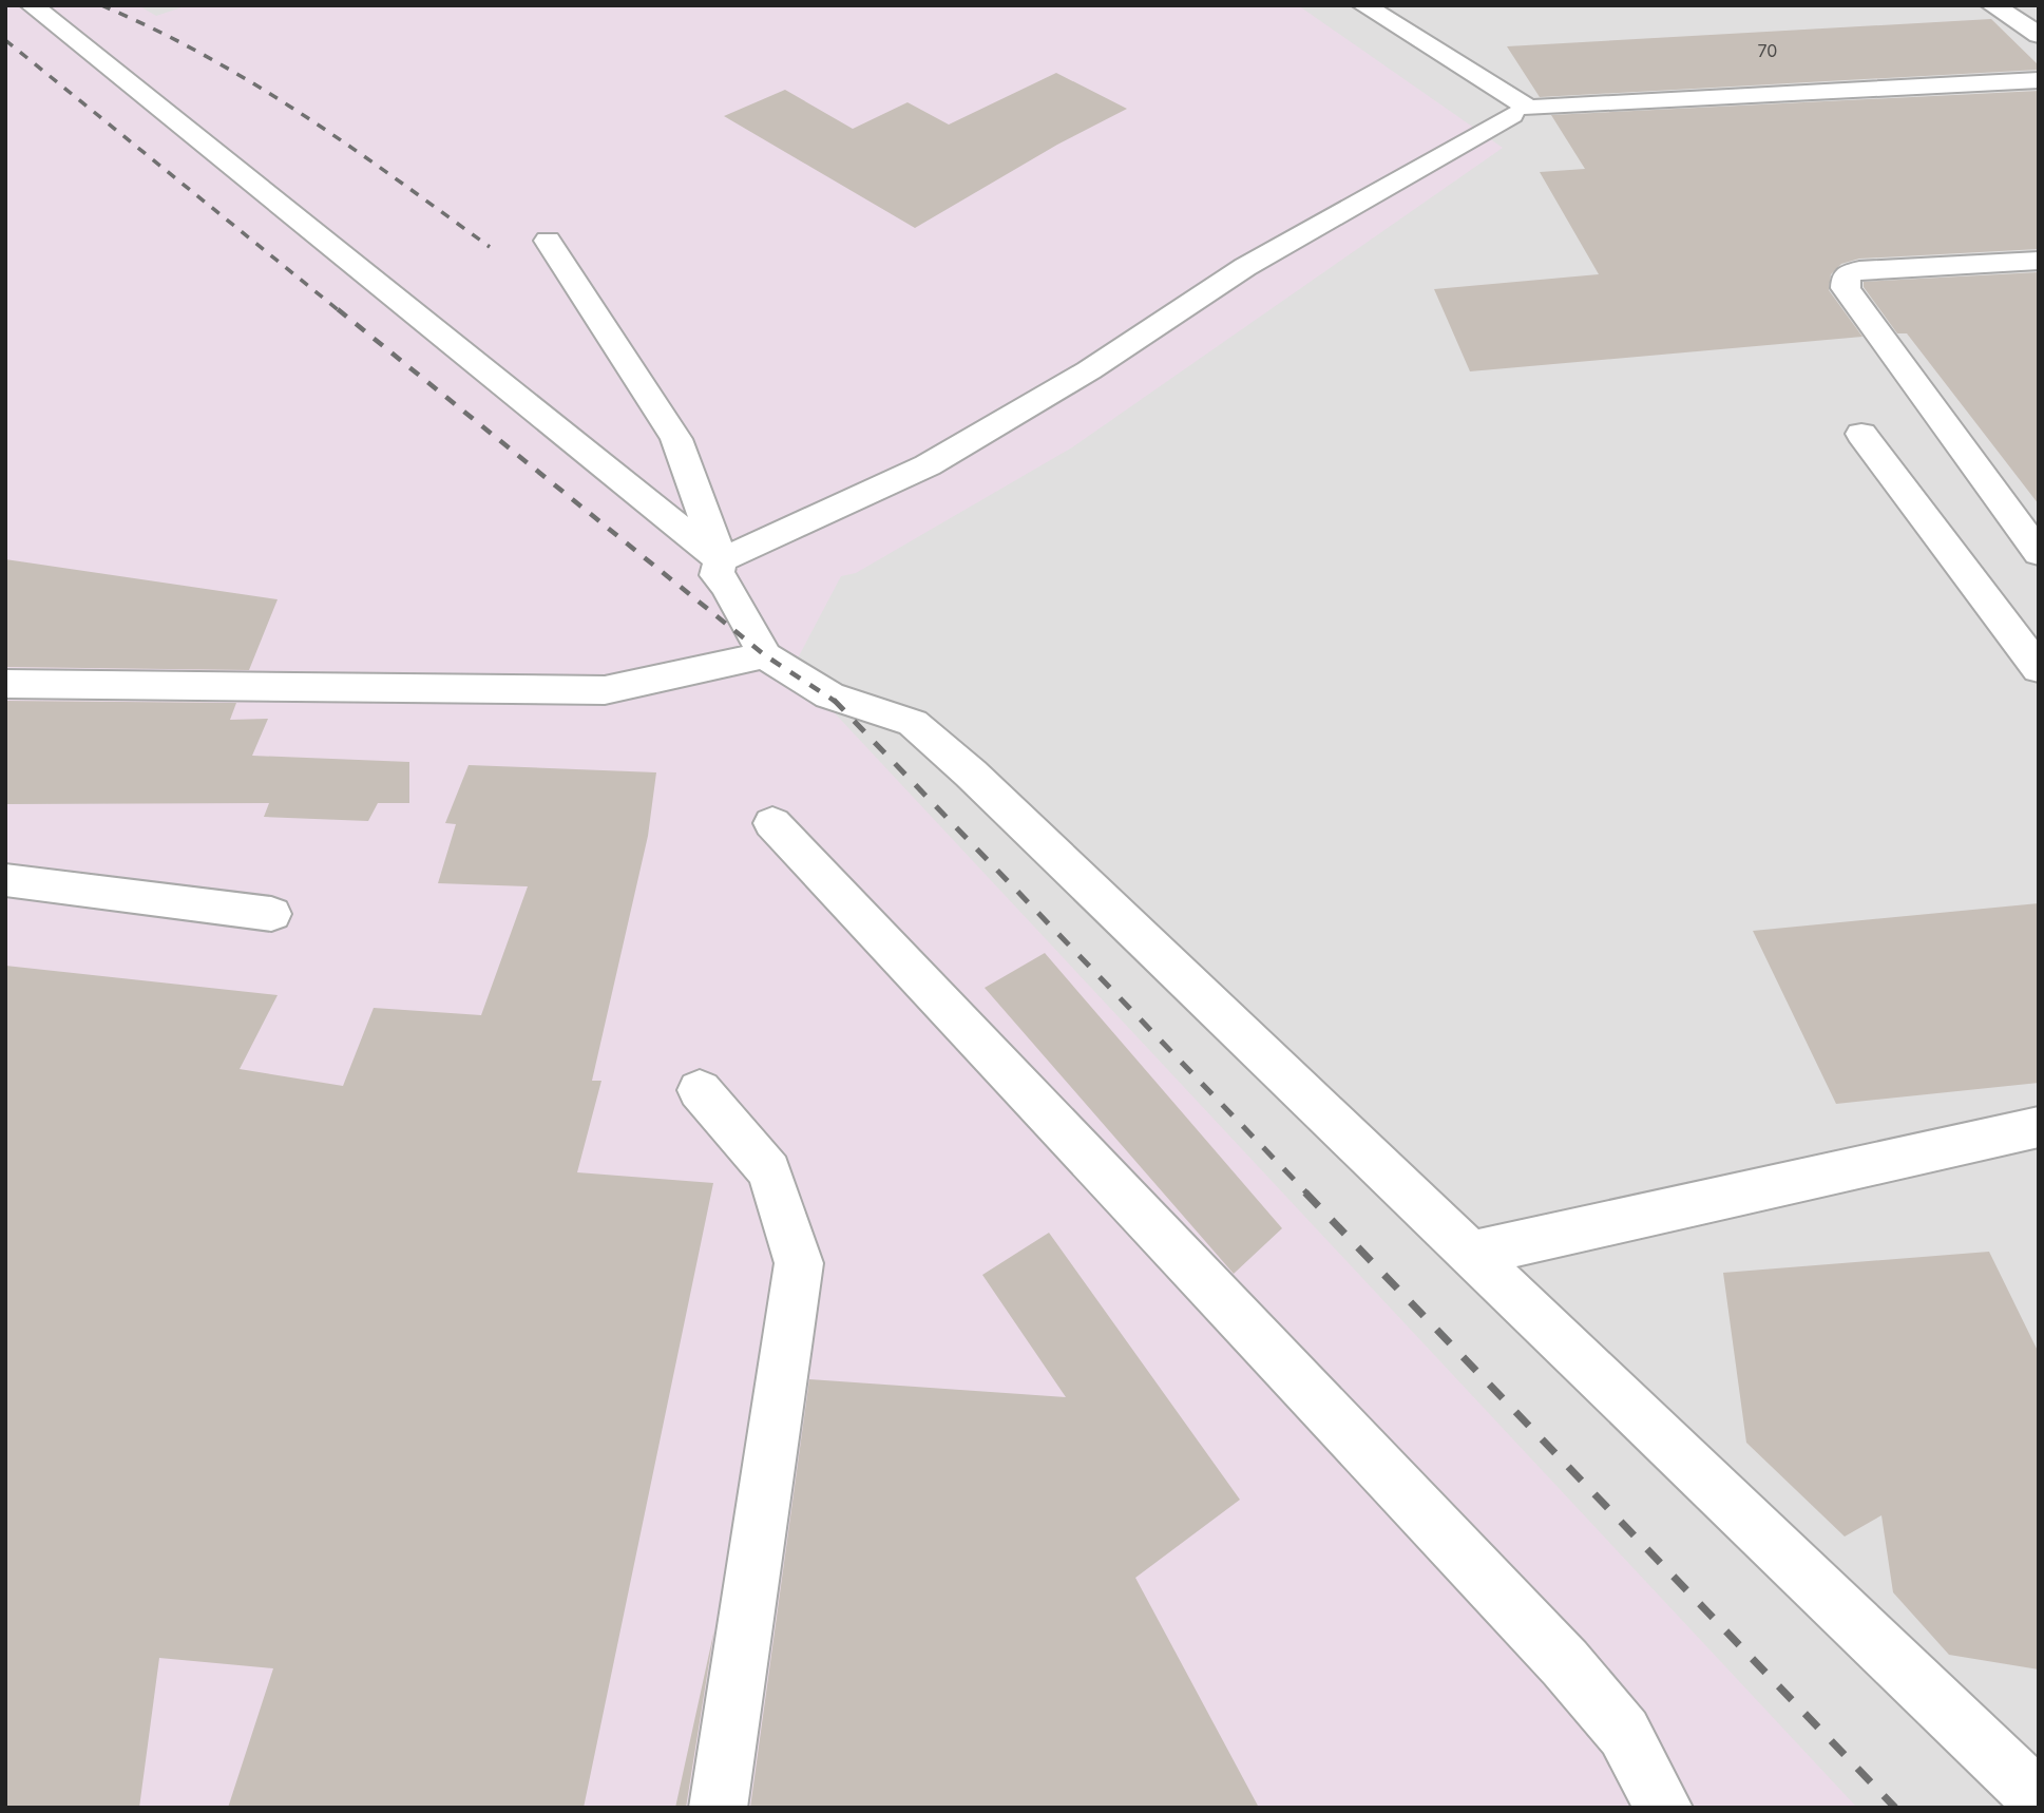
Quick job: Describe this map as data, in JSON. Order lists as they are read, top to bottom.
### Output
{
  "house_numbers": ["70"]
}
